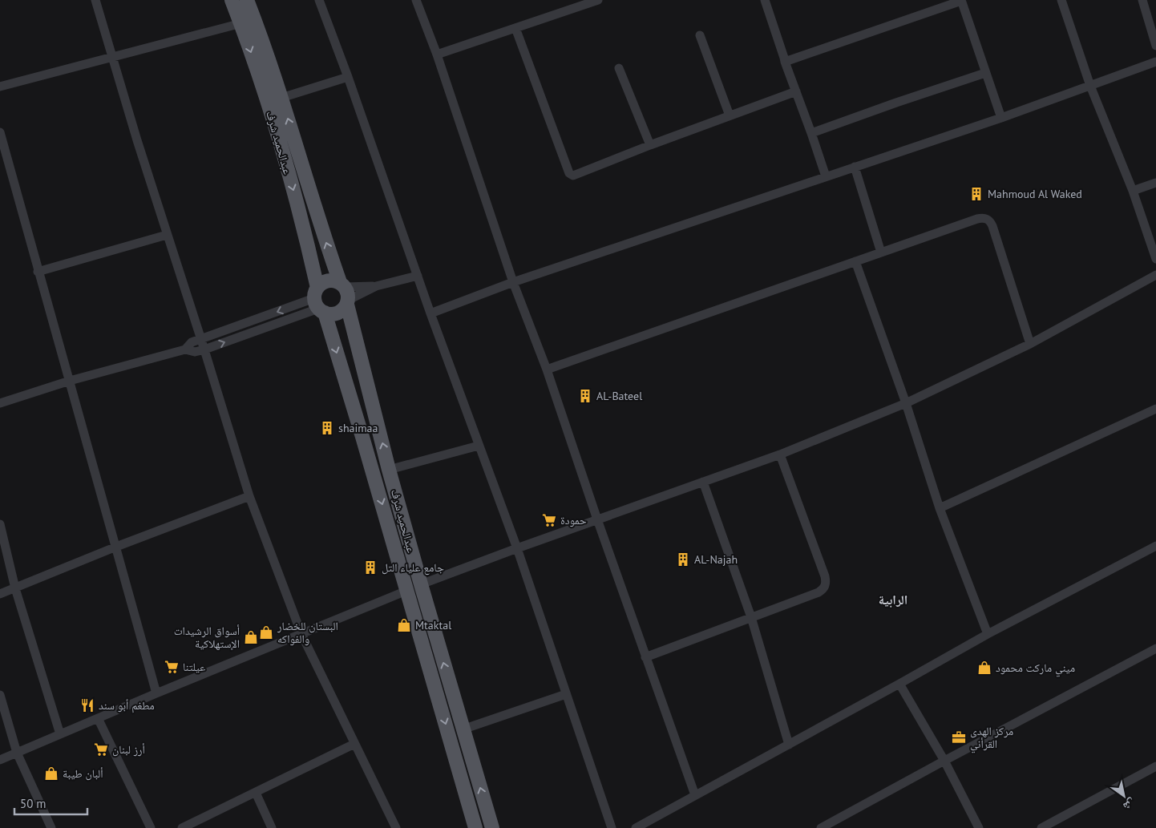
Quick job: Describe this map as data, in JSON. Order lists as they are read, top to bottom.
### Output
{
  "streets": {
    "main road": ["عبدالحميد شرف"]
  },
  "districts": ["الرابية"],
  "places": {
    "building": [
      "Mahmoud Al Waked",
      "AL-Bateel",
      "shaimaa",
      "AL-Najah",
      "جامع علياء التل"
    ],
    "supermarket": ["حمودة", "عيلتنا", "أرز لبنان"],
    "shop": [
      "Mtaktal",
      "البستان للخضار والفواكه",
      "أسواق الرشيدات الإستهلاكية",
      "ميني ماركت محمود",
      "ألبان طيبة"
    ],
    "restaurant": ["مطغم أبو سند"],
    "office": ["مركز الهدى القرأني"]
  },
  "scale_bar": "50 m",
  "north": "bottom right"
}
